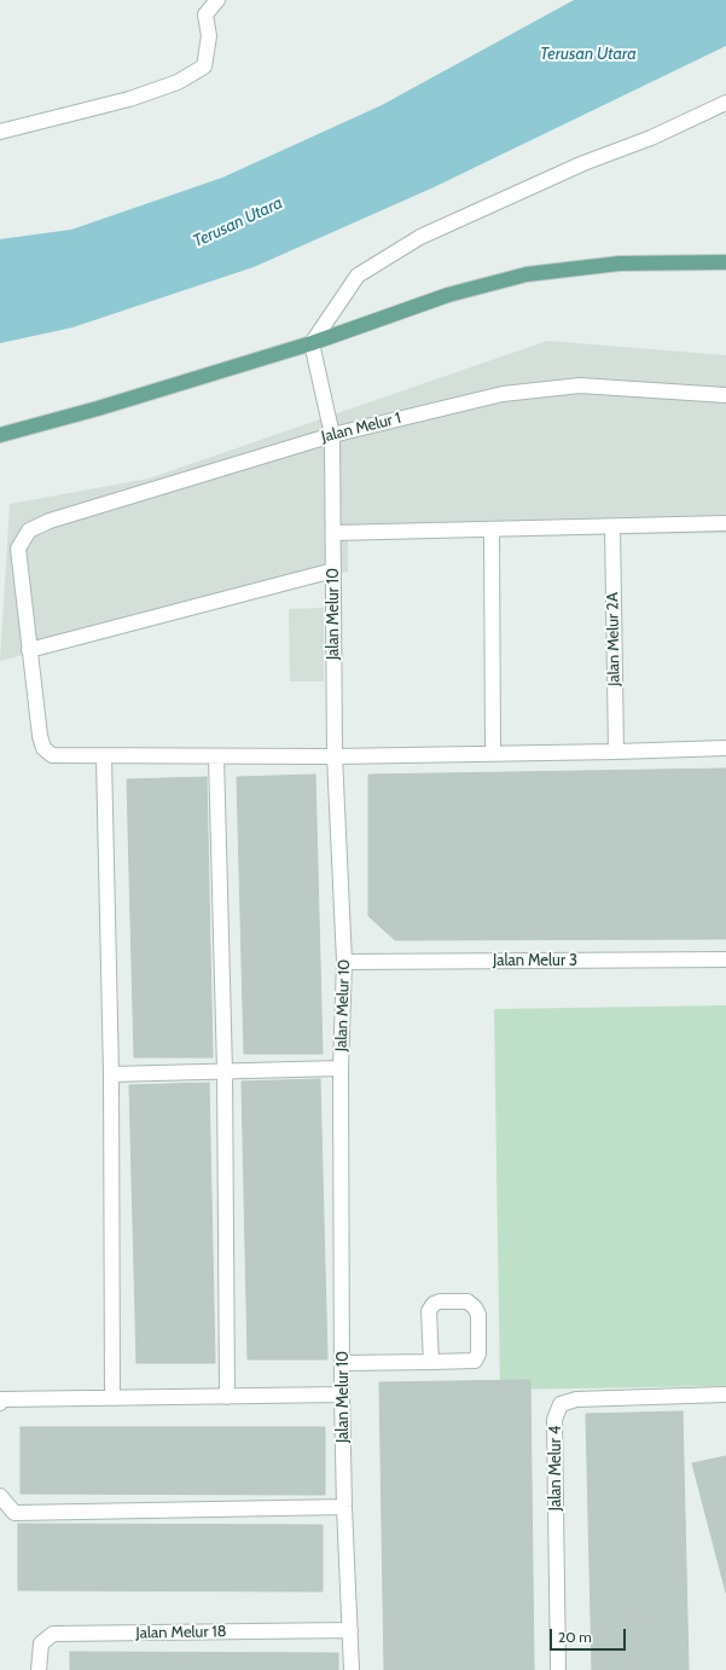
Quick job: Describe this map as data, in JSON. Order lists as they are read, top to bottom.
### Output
{
  "streets": {
    "street": [
      "Jalan Melur 1",
      "Jalan Melur 10",
      "Jalan Melur 2A",
      "Jalan Melur 3",
      "Jalan Melur 4",
      "Jalan Melur 18"
    ]
  },
  "crossings": [
    ["Jalan Melur 1", "Jalan Melur 10"],
    ["Jalan Melur 10", "Jalan Melur 3"],
    ["Jalan Melur 10", "Jalan Melur 18"]
  ],
  "water": ["Terusan Utara"],
  "scale_bar": "20 m"
}
